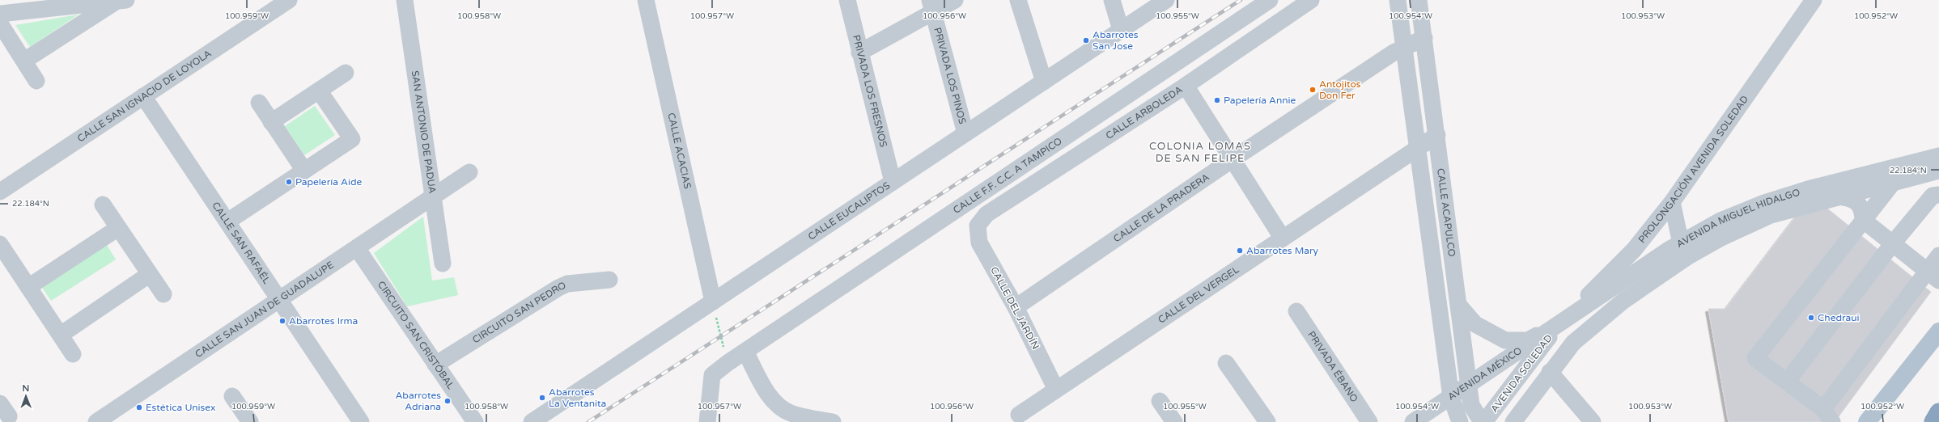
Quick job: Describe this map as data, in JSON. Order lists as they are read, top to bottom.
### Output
{
  "streets": {
    "street": [
      "PRIVADA LOS PINOS",
      "PRIVADA LOS FRESNOS",
      "CALLE SAN IGNACIO DE LOYOLA",
      "CALLE ARBOLEDA",
      "SAN ANTONIO DE PADUA",
      "CALLE ACACIAS",
      "PROLONGACIÓN AVENIDA SOLEDAD",
      "CALLE F.F. C.C. A TAMPICO",
      "CALLE DE LA PRADERA",
      "CALLE EUCALIPTOS",
      "CALLE ACAPULCO",
      "AVENIDA MIGUEL HIDALGO",
      "CALLE SAN RAFAÉL",
      "CALLE DEL VERGEL",
      "CALLE DEL JARDÍN",
      "CALLE SAN JUAN DE GUADALUPE",
      "CIRCUITO SAN PEDRO",
      "CIRCUITO SAN CRISTÓBAL",
      "PRIVADA ÉBANO",
      "AVENIDA SOLEDAD",
      "AVENIDA MÉXICO"
    ]
  },
  "crossings": [
    ["PRIVADA LOS PINOS", "CALLE EUCALIPTOS"],
    ["PRIVADA LOS FRESNOS", "CALLE EUCALIPTOS"],
    ["CALLE SAN IGNACIO DE LOYOLA", "CALLE SAN RAFAÉL"],
    ["CALLE ARBOLEDA", "CALLE DEL JARDÍN"],
    ["SAN ANTONIO DE PADUA", "CALLE SAN JUAN DE GUADALUPE"],
    ["CALLE ACACIAS", "CALLE EUCALIPTOS"],
    ["PROLONGACIÓN AVENIDA SOLEDAD", "AVENIDA MIGUEL HIDALGO"],
    ["PROLONGACIÓN AVENIDA SOLEDAD", "AVENIDA SOLEDAD"],
    ["PROLONGACIÓN AVENIDA SOLEDAD", "AVENIDA MÉXICO"],
    ["CALLE DE LA PRADERA", "CALLE ACAPULCO"],
    ["CALLE DE LA PRADERA", "CALLE DEL JARDÍN"],
    ["CALLE ACAPULCO", "CALLE DEL VERGEL"],
    ["CALLE ACAPULCO", "AVENIDA MÉXICO"],
    ["AVENIDA MIGUEL HIDALGO", "AVENIDA SOLEDAD"],
    ["AVENIDA MIGUEL HIDALGO", "AVENIDA MÉXICO"],
    ["CALLE SAN RAFAÉL", "CALLE SAN JUAN DE GUADALUPE"],
    ["CALLE DEL VERGEL", "CALLE DEL JARDÍN"],
    ["CALLE SAN JUAN DE GUADALUPE", "CIRCUITO SAN CRISTÓBAL"],
    ["CIRCUITO SAN PEDRO", "CIRCUITO SAN CRISTÓBAL"],
    ["AVENIDA SOLEDAD", "AVENIDA MÉXICO"]
  ],
  "districts": ["COLONIA LOMAS DE SAN FELIPE"],
  "places": [
    "Abarrotes San Jose",
    "Antojitos Don Fer",
    "Papelería Annie",
    "Papelería Aide",
    "Abarrotes Mary",
    "Chedraui",
    "Abarrotes Irma",
    "Abarrotes La Ventanita",
    "Abarrotes Adriana",
    "Estética Unisex"
  ],
  "north": "top",
  "coordinates": [
    "100.959°W",
    "100.958°W",
    "100.957°W",
    "100.956°W",
    "100.955°W",
    "100.954°W",
    "100.953°W",
    "100.952°W",
    "22.184°N"
  ]
}
